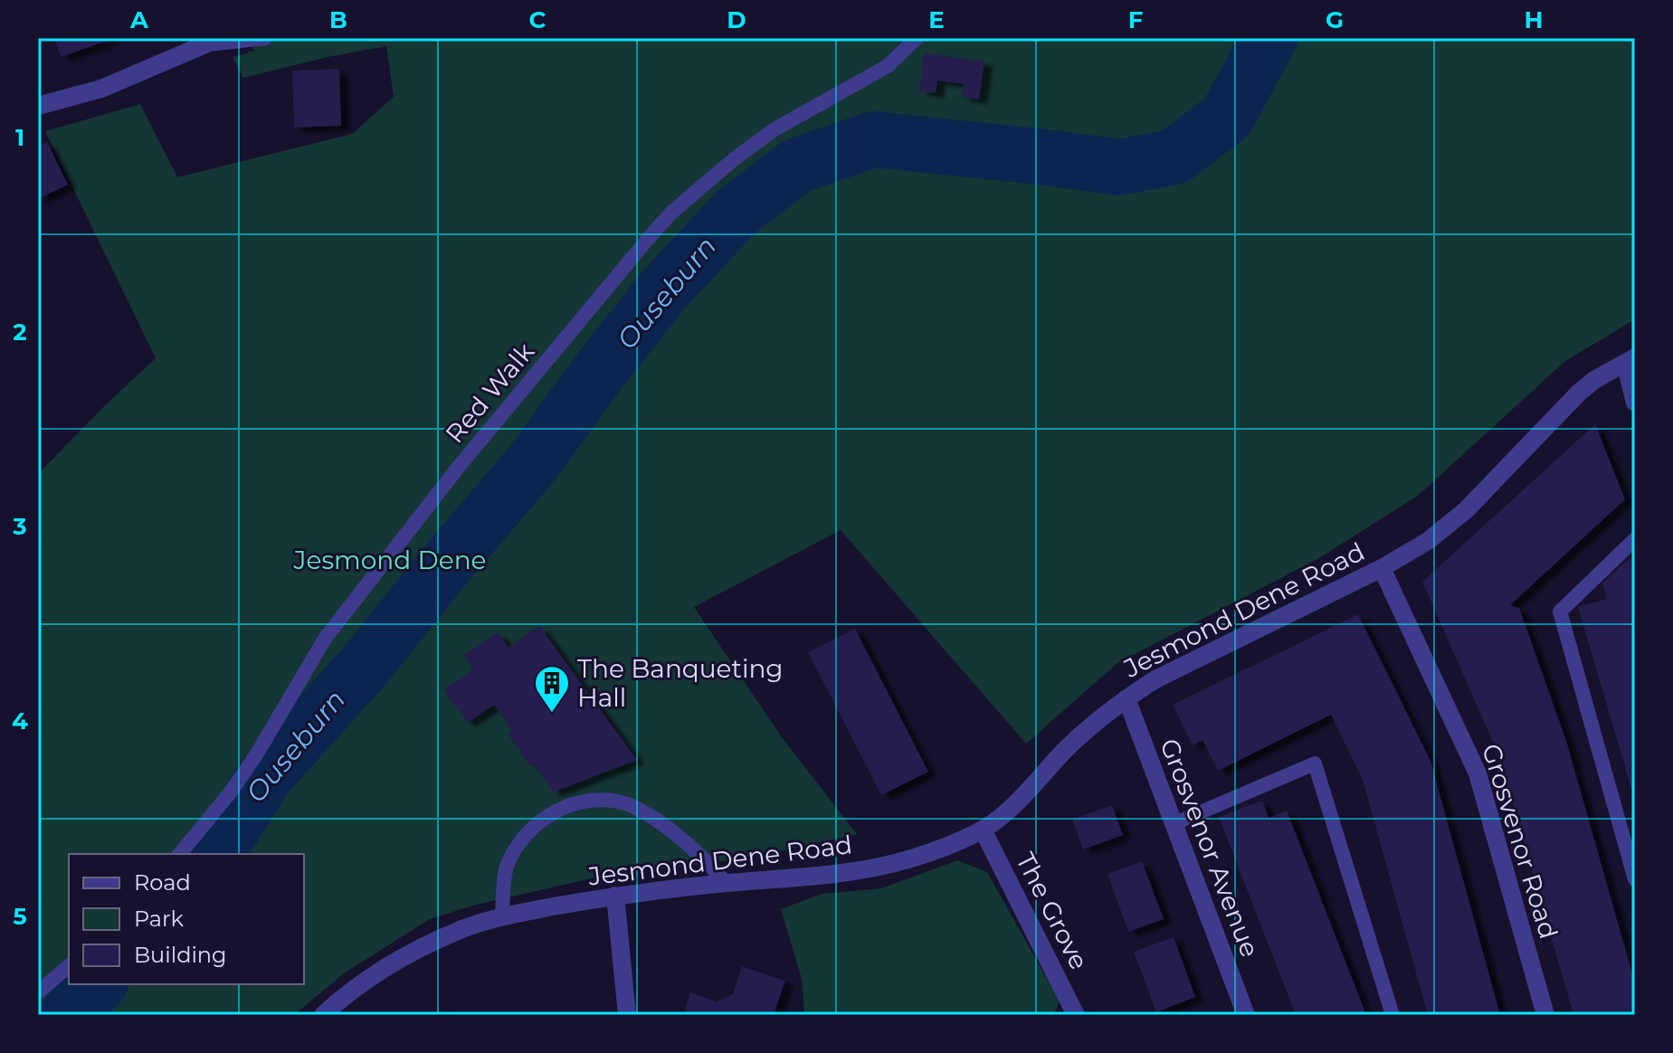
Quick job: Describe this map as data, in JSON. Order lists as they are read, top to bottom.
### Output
{
  "streets": {
    "street": [
      "Jesmond Dene Road",
      "Grosvenor Road",
      "Grosvenor Avenue",
      "The Grove"
    ],
    "lane": ["Red Walk"]
  },
  "crossings": [
    ["Jesmond Dene Road", "Grosvenor Road"],
    ["Jesmond Dene Road", "Grosvenor Avenue"],
    ["Jesmond Dene Road", "The Grove"]
  ],
  "water": ["Ouseburn"],
  "parks": ["Jesmond Dene"],
  "places": {
    "building": ["The Banqueting Hall"]
  },
  "legend": ["Road", "Park", "Building"],
  "grid": {
    "columns": [
      "A",
      "B",
      "C",
      "D",
      "E",
      "F",
      "G",
      "H"
    ],
    "rows": [
      "1",
      "2",
      "3",
      "4",
      "5"
    ]
  }
}
